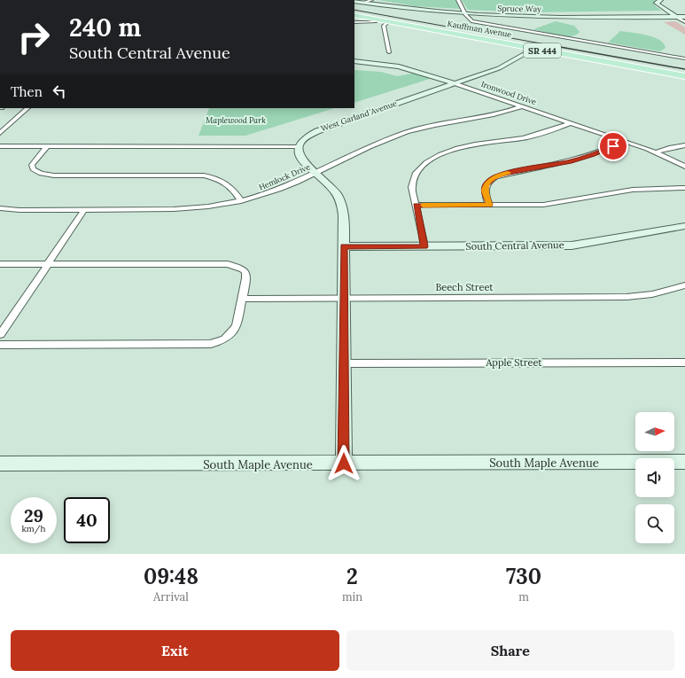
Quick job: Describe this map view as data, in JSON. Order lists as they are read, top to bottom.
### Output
{
  "streets": {
    "main road": ["Kauffman Avenue", "SR 444"],
    "street": [
      "Spruce Way",
      "Ironwood Drive",
      "West Garland Avenue",
      "Hemlock Drive",
      "South Central Avenue",
      "Beech Street",
      "Apple Street",
      "South Maple Avenue"
    ]
  },
  "crossings": [
    ["Kauffman Avenue", "West Garland Avenue"],
    ["Ironwood Drive", "West Garland Avenue"],
    ["Ironwood Drive", "Hemlock Drive"]
  ],
  "parks": ["Maplewood Park"],
  "north": "right",
  "page": {
    "turn": ["240 m", "South Central Avenue"],
    "then": "Then",
    "speed": "29 km/h",
    "limit": "40",
    "eta": [
      "09:48",
      "Arrival",
      "2",
      "min",
      "730",
      "m"
    ],
    "buttons": ["Exit", "Share"]
  }
}
